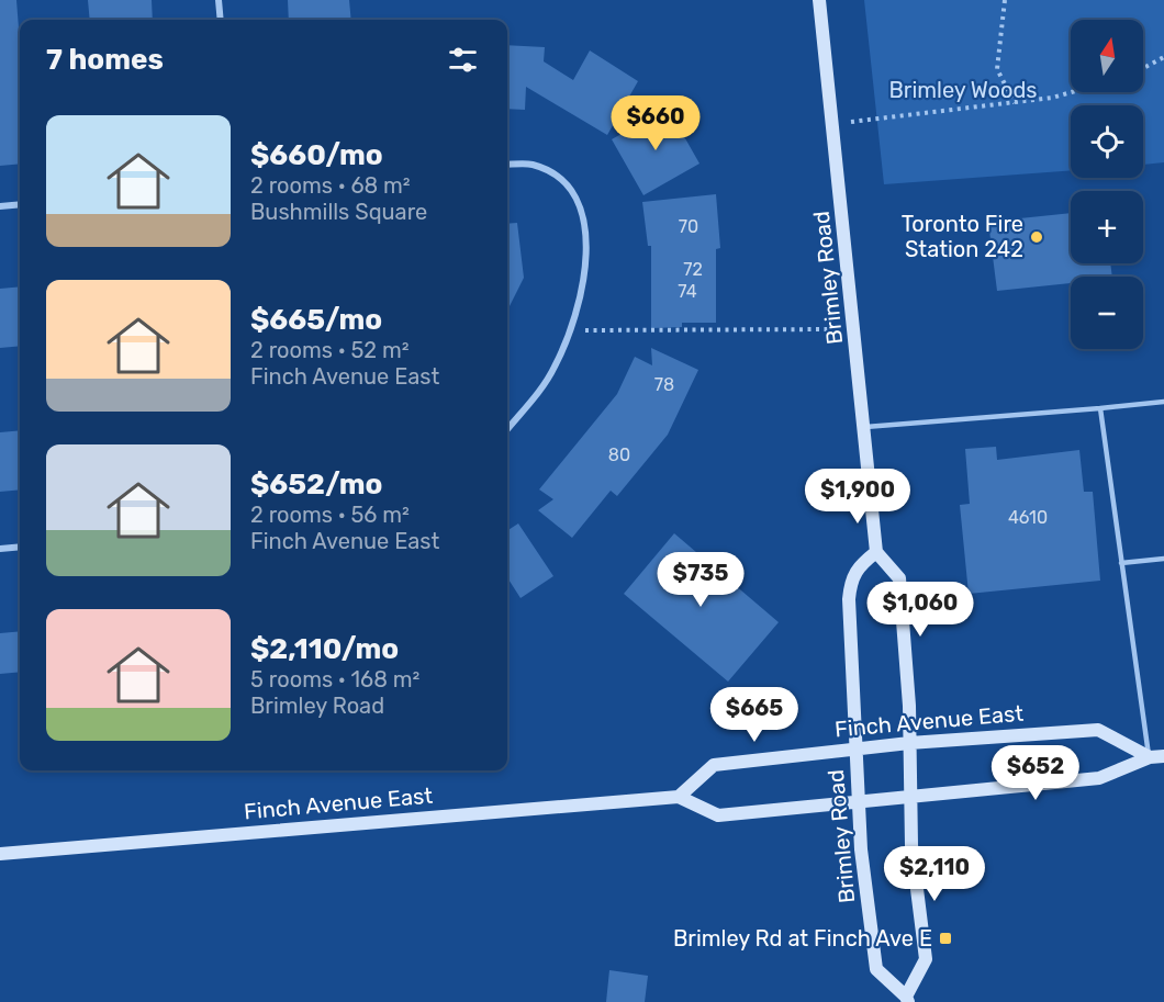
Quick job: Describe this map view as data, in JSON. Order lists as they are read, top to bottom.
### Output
{
  "streets": {
    "main road": ["Brimley Road", "Finch Avenue East"]
  },
  "crossings": [
    ["Brimley Road", "Finch Avenue East"]
  ],
  "parks": ["Brimley Woods"],
  "places": {
    "other": ["Toronto Fire Station 242"],
    "transit": ["Brimley Rd at Finch Ave E"]
  },
  "house_numbers": [
    "70",
    "72",
    "74",
    "78",
    "80",
    "4610"
  ],
  "north": "top",
  "page": {
    "map_buttons": ["+", "−"],
    "heading": "7 homes",
    "price": [
      "$660",
      "$1,900",
      "$735",
      "$1,060",
      "$665",
      "$652",
      "$2,110"
    ],
    "list": [
      {
        "name": "$660/mo",
        "note": "2 rooms · 68 m² · Bushmills Square"
      },
      {
        "name": "$665/mo",
        "note": "2 rooms · 52 m² · Finch Avenue East"
      },
      {
        "name": "$652/mo",
        "note": "2 rooms · 56 m² · Finch Avenue East"
      },
      {
        "name": "$2,110/mo",
        "note": "5 rooms · 168 m² · Brimley Road"
      }
    ]
  }
}
